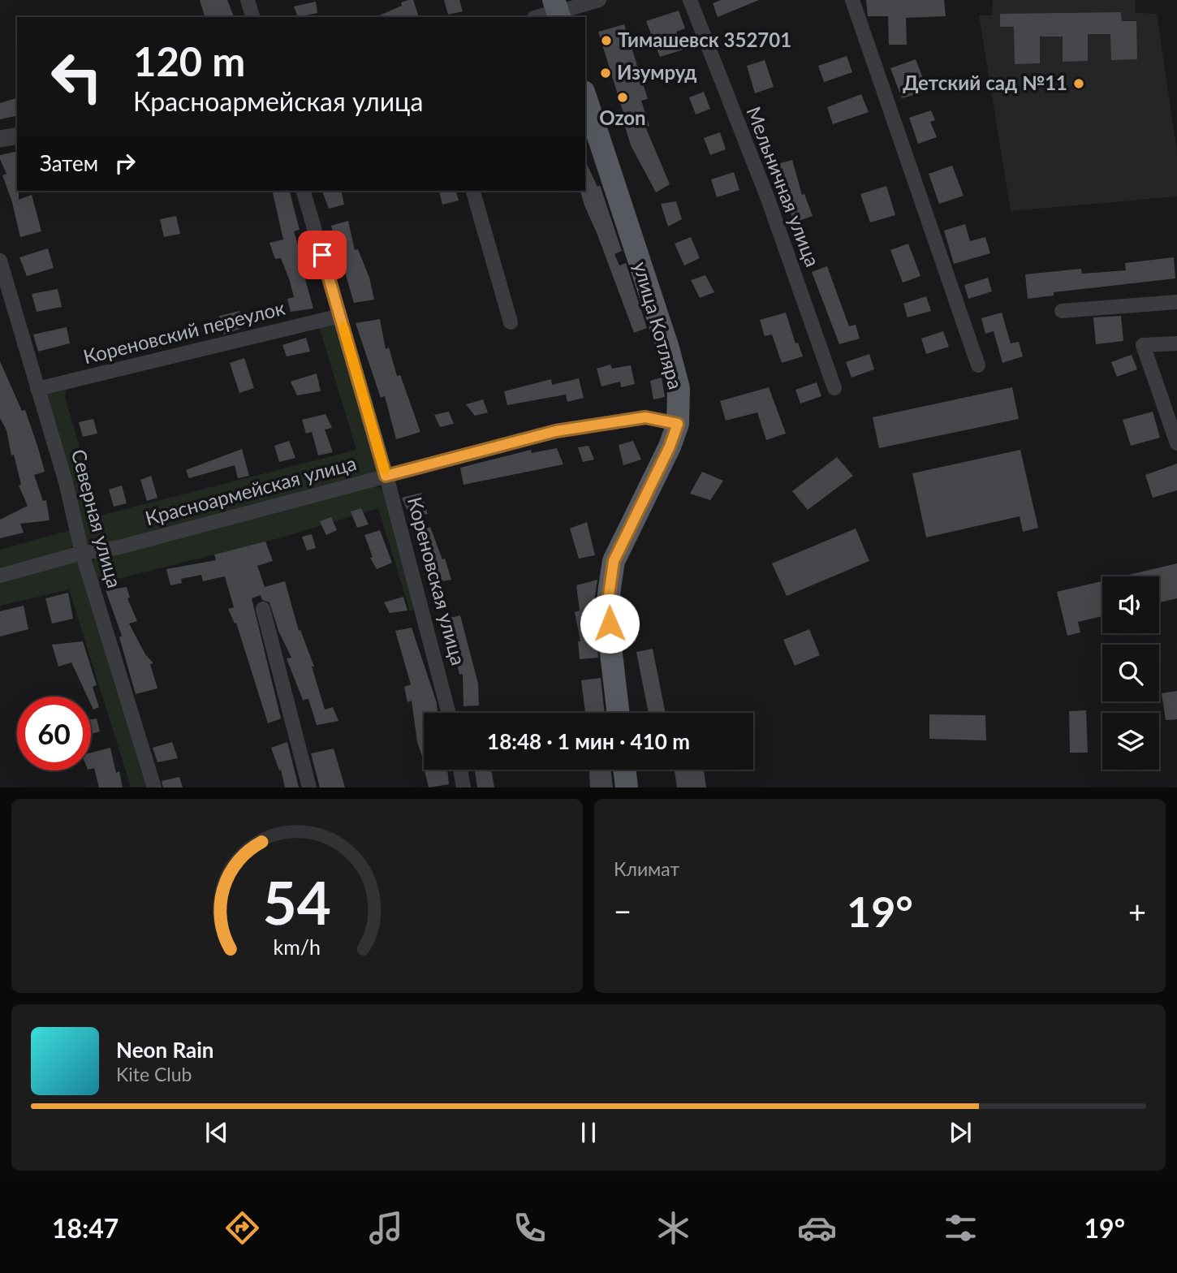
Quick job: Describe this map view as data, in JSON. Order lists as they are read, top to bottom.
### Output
{
  "streets": {
    "main road": ["улица Котляра"],
    "street": [
      "Мельничная улица",
      "Кореновский переулок",
      "Красноармейская улица",
      "Северная улица",
      "Кореновская улица"
    ]
  },
  "crossings": [
    ["улица Котляра", "Красноармейская улица"],
    ["Кореновский переулок", "Северная улица"],
    ["Кореновский переулок", "Кореновская улица"],
    ["Красноармейская улица", "Северная улица"],
    ["Красноармейская улица", "Кореновская улица"]
  ],
  "places": [
    "Тимашевск 352701",
    "Изумруд",
    "Детский сад №11",
    "Ozon"
  ],
  "page": {
    "turn": ["120 m", "Красноармейская улица"],
    "then": "Затем",
    "limit": "60",
    "trip": "18:48 · 1 мин · 410 m",
    "tile": "Климат",
    "heat": ["−", "19°", "+"],
    "song": ["Neon Rain", "Kite Club"],
    "tabs": ["18:47", "19°"],
    "gauge": ["54", "km/h"]
  }
}
